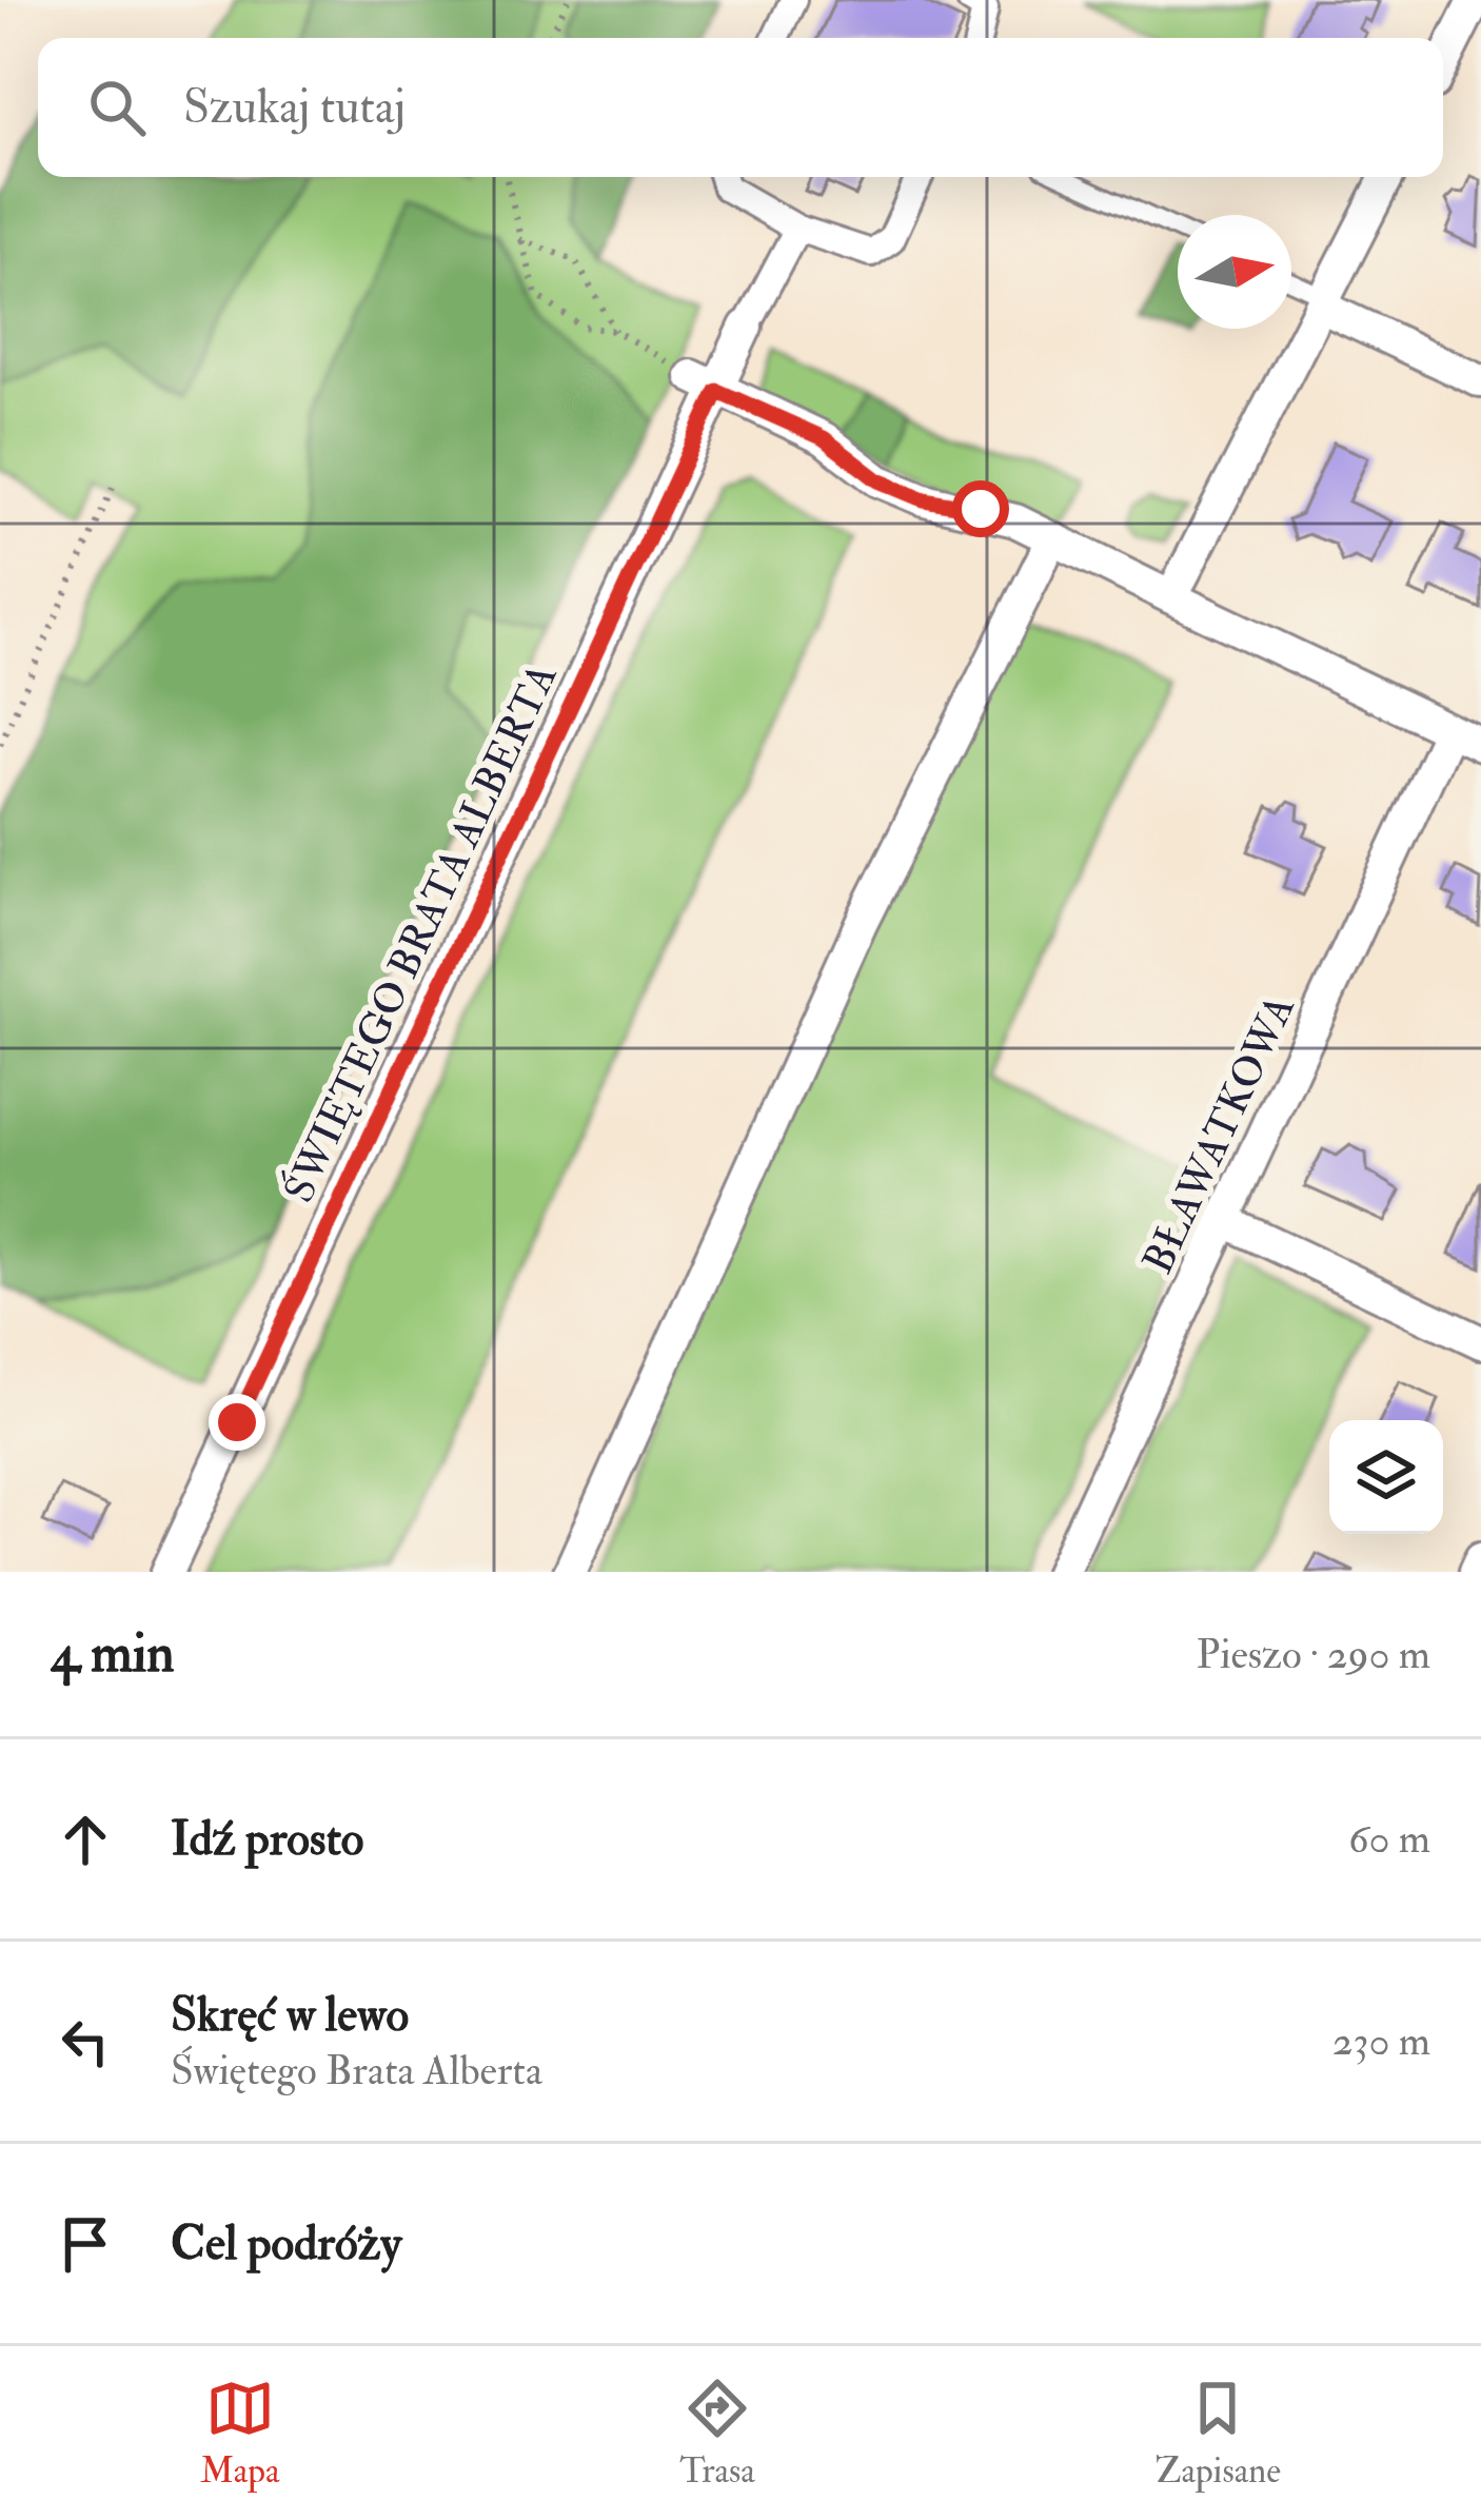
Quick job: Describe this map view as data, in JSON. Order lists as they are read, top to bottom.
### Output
{
  "streets": {
    "street": ["ŚWIĘTEGO BRATA ALBERTA", "BŁAWATKOWA"]
  },
  "north": "right",
  "page": {
    "search": "Szukaj tutaj",
    "heading": ["4 min", "Pieszo · 290 m"],
    "list": [
      ["Idź prosto", "60 m"],
      ["Skręć w lewo", "Świętego Brata Alberta", "230 m"],
      "Cel podróży"
    ],
    "nav": ["Mapa", "Trasa", "Zapisane"]
  }
}
